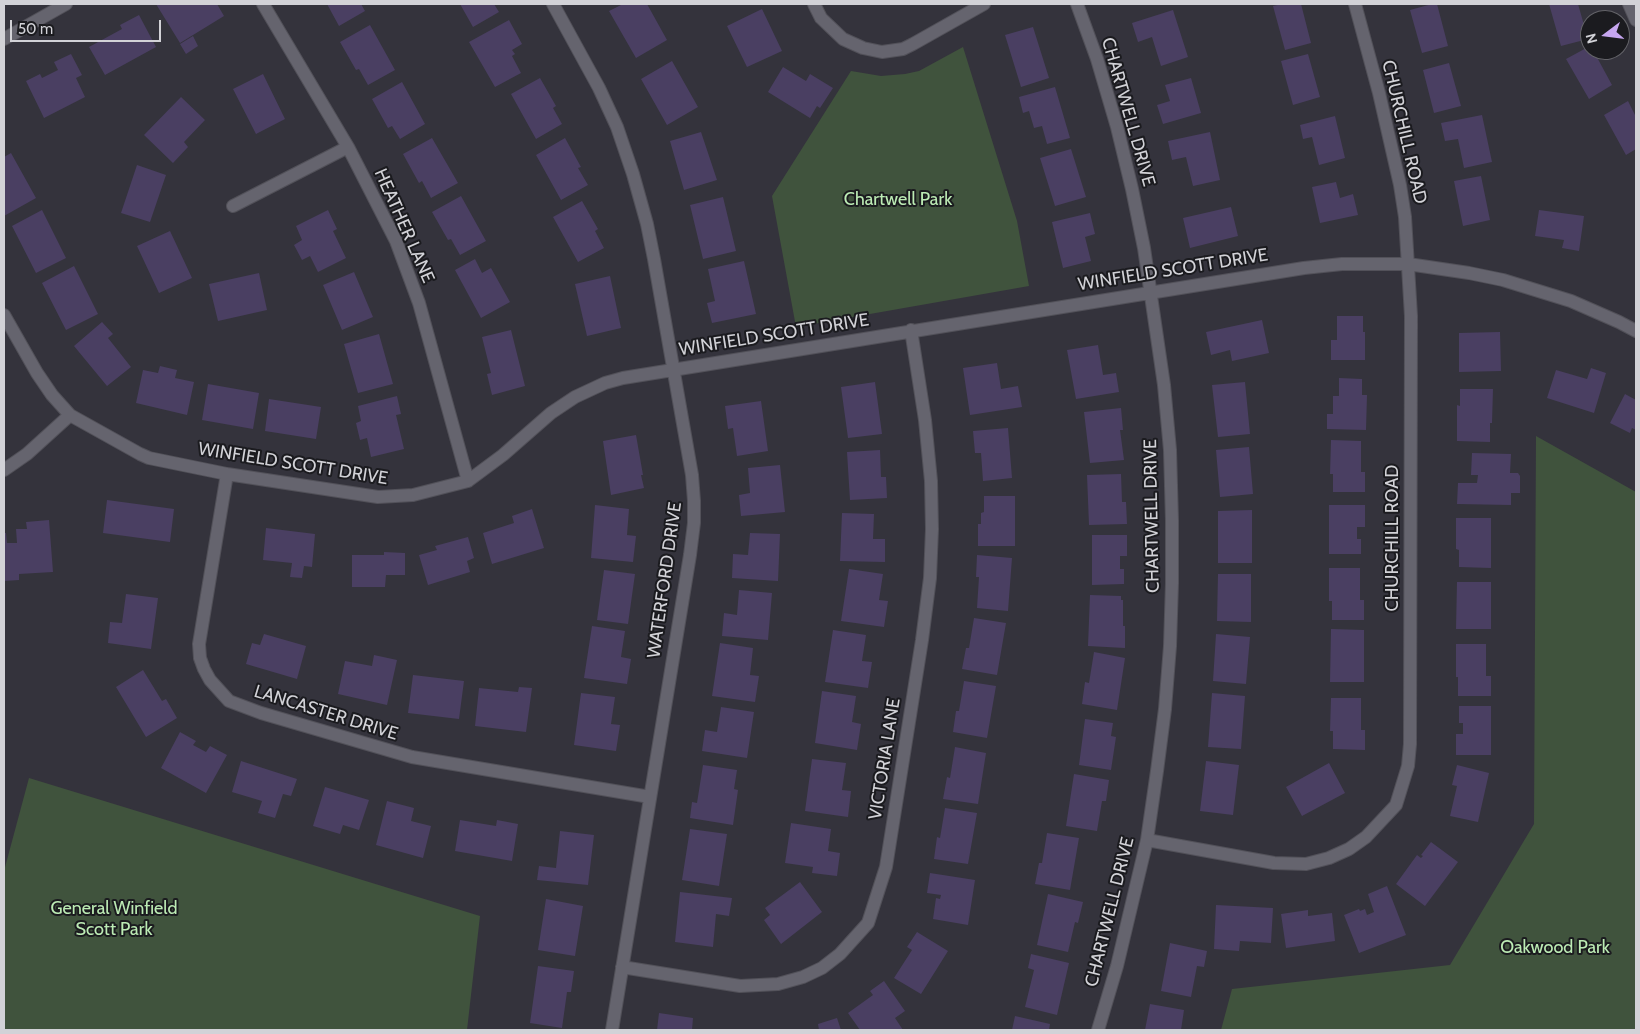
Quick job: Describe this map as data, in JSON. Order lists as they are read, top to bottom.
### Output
{
  "streets": {
    "street": [
      "CHARTWELL DRIVE",
      "CHURCHILL ROAD",
      "HEATHER LANE",
      "WINFIELD SCOTT DRIVE",
      "WATERFORD DRIVE",
      "LANCASTER DRIVE",
      "VICTORIA LANE"
    ]
  },
  "crossings": [
    ["CHARTWELL DRIVE", "CHURCHILL ROAD"],
    ["CHARTWELL DRIVE", "WINFIELD SCOTT DRIVE"],
    ["CHURCHILL ROAD", "WINFIELD SCOTT DRIVE"],
    ["HEATHER LANE", "WINFIELD SCOTT DRIVE"],
    ["WINFIELD SCOTT DRIVE", "WATERFORD DRIVE"],
    ["WINFIELD SCOTT DRIVE", "LANCASTER DRIVE"],
    ["WINFIELD SCOTT DRIVE", "VICTORIA LANE"],
    ["WATERFORD DRIVE", "LANCASTER DRIVE"],
    ["WATERFORD DRIVE", "VICTORIA LANE"]
  ],
  "parks": ["Chartwell Park", "General Winfield Scott Park", "Oakwood Park"],
  "scale_bar": "50 m",
  "north": "left"
}
